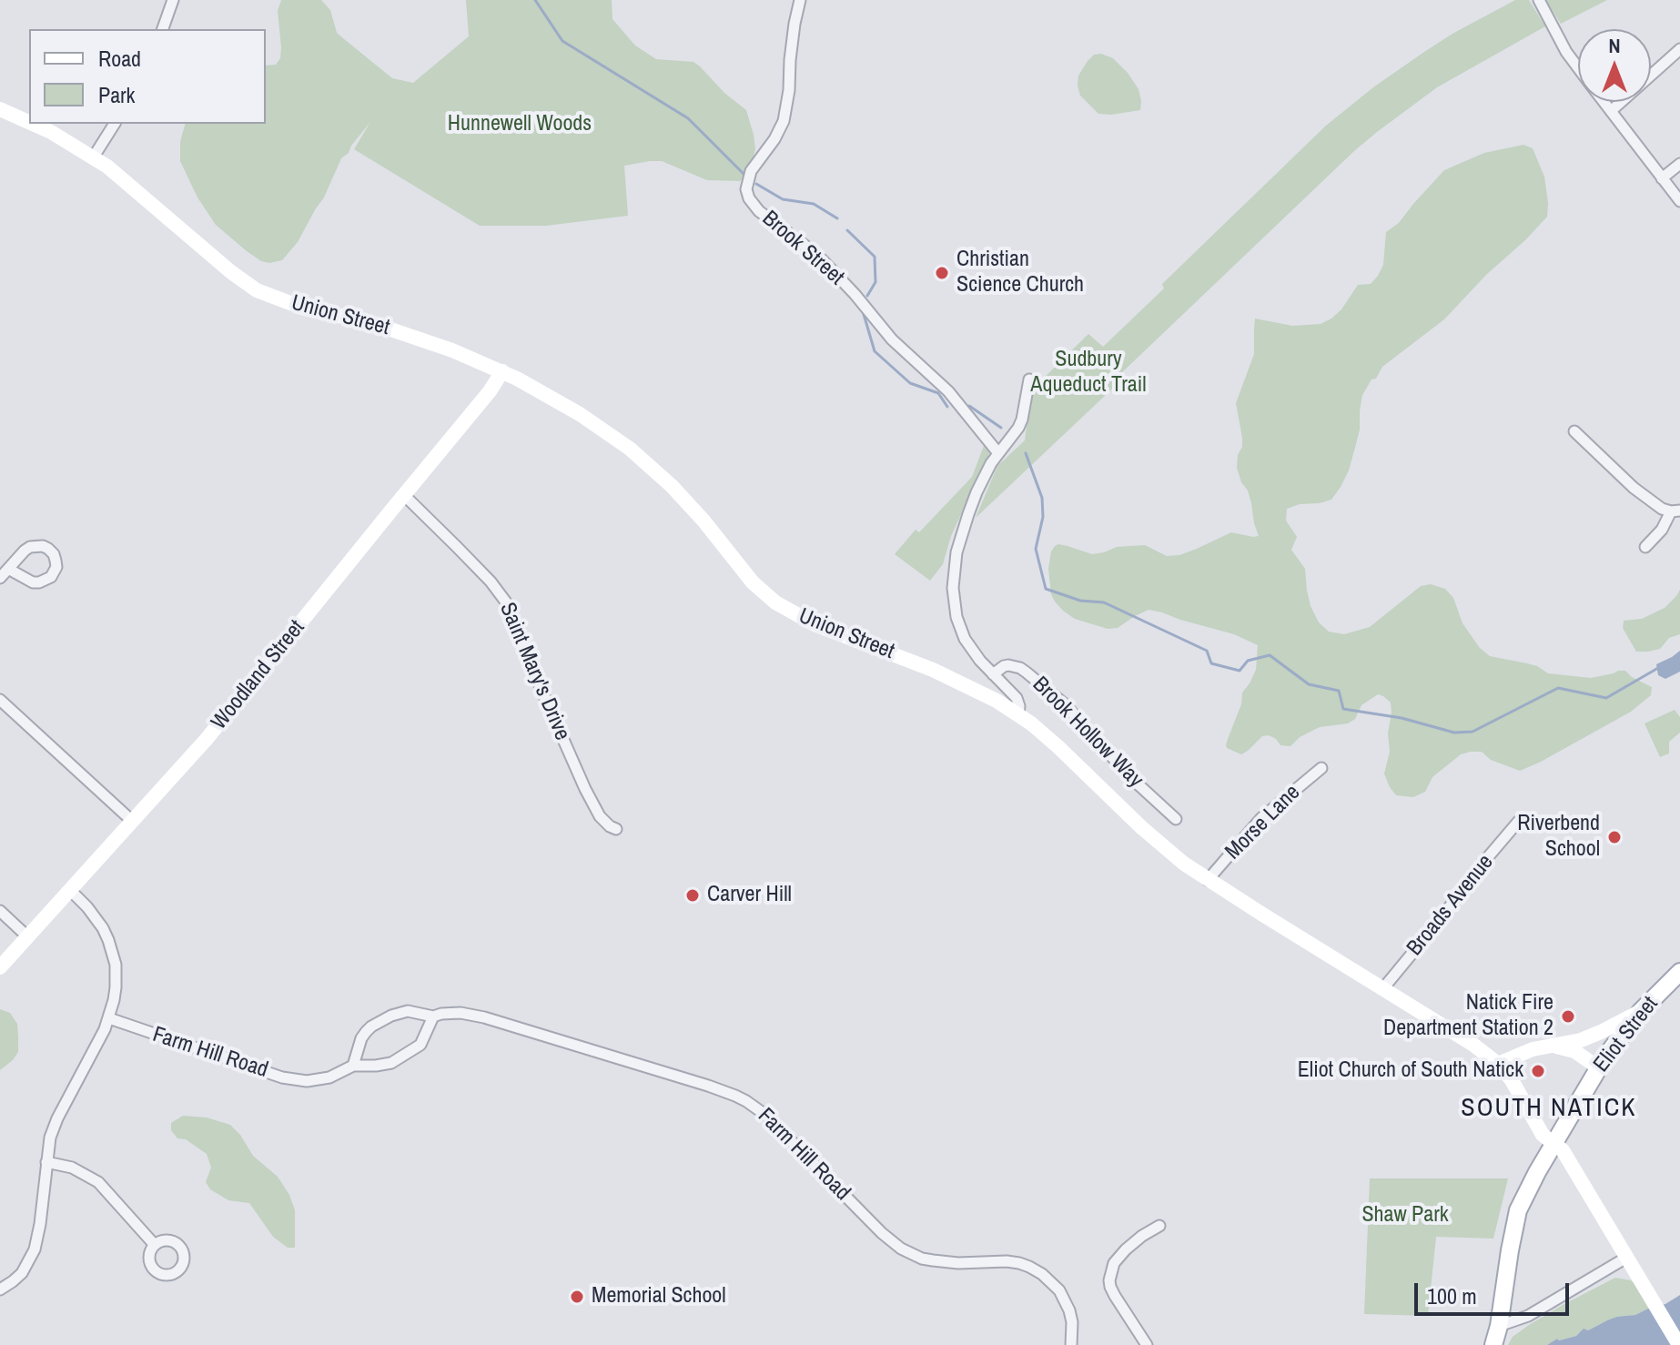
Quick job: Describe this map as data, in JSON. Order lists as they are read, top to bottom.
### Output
{
  "streets": {
    "main road": ["Eliot Street"],
    "street": [
      "Brook Street",
      "Union Street",
      "Saint Mary's Drive",
      "Woodland Street",
      "Brook Hollow Way",
      "Morse Lane",
      "Broads Avenue",
      "Farm Hill Road"
    ]
  },
  "crossings": [
    ["Union Street", "Woodland Street"],
    ["Union Street", "Morse Lane"],
    ["Union Street", "Broads Avenue"],
    ["Union Street", "Eliot Street"],
    ["Saint Mary's Drive", "Woodland Street"]
  ],
  "districts": ["SOUTH NATICK"],
  "parks": ["Hunnewell Woods", "Sudbury Aqueduct Trail", "Shaw Park"],
  "places": [
    "Christian Science Church",
    "Riverbend School",
    "Carver Hill",
    "Natick Fire Department Station 2",
    "Eliot Church of South Natick",
    "Memorial School"
  ],
  "legend": ["Road", "Park"],
  "scale_bar": "100 m",
  "north": "top"
}
